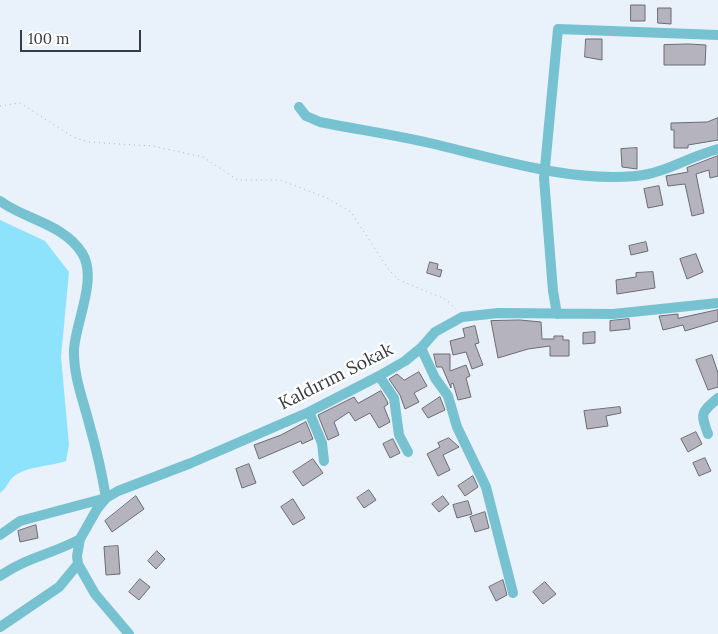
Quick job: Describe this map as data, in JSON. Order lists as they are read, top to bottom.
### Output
{
  "streets": {
    "street": ["Kaldırım Sokak"]
  },
  "scale_bar": "100 m"
}
